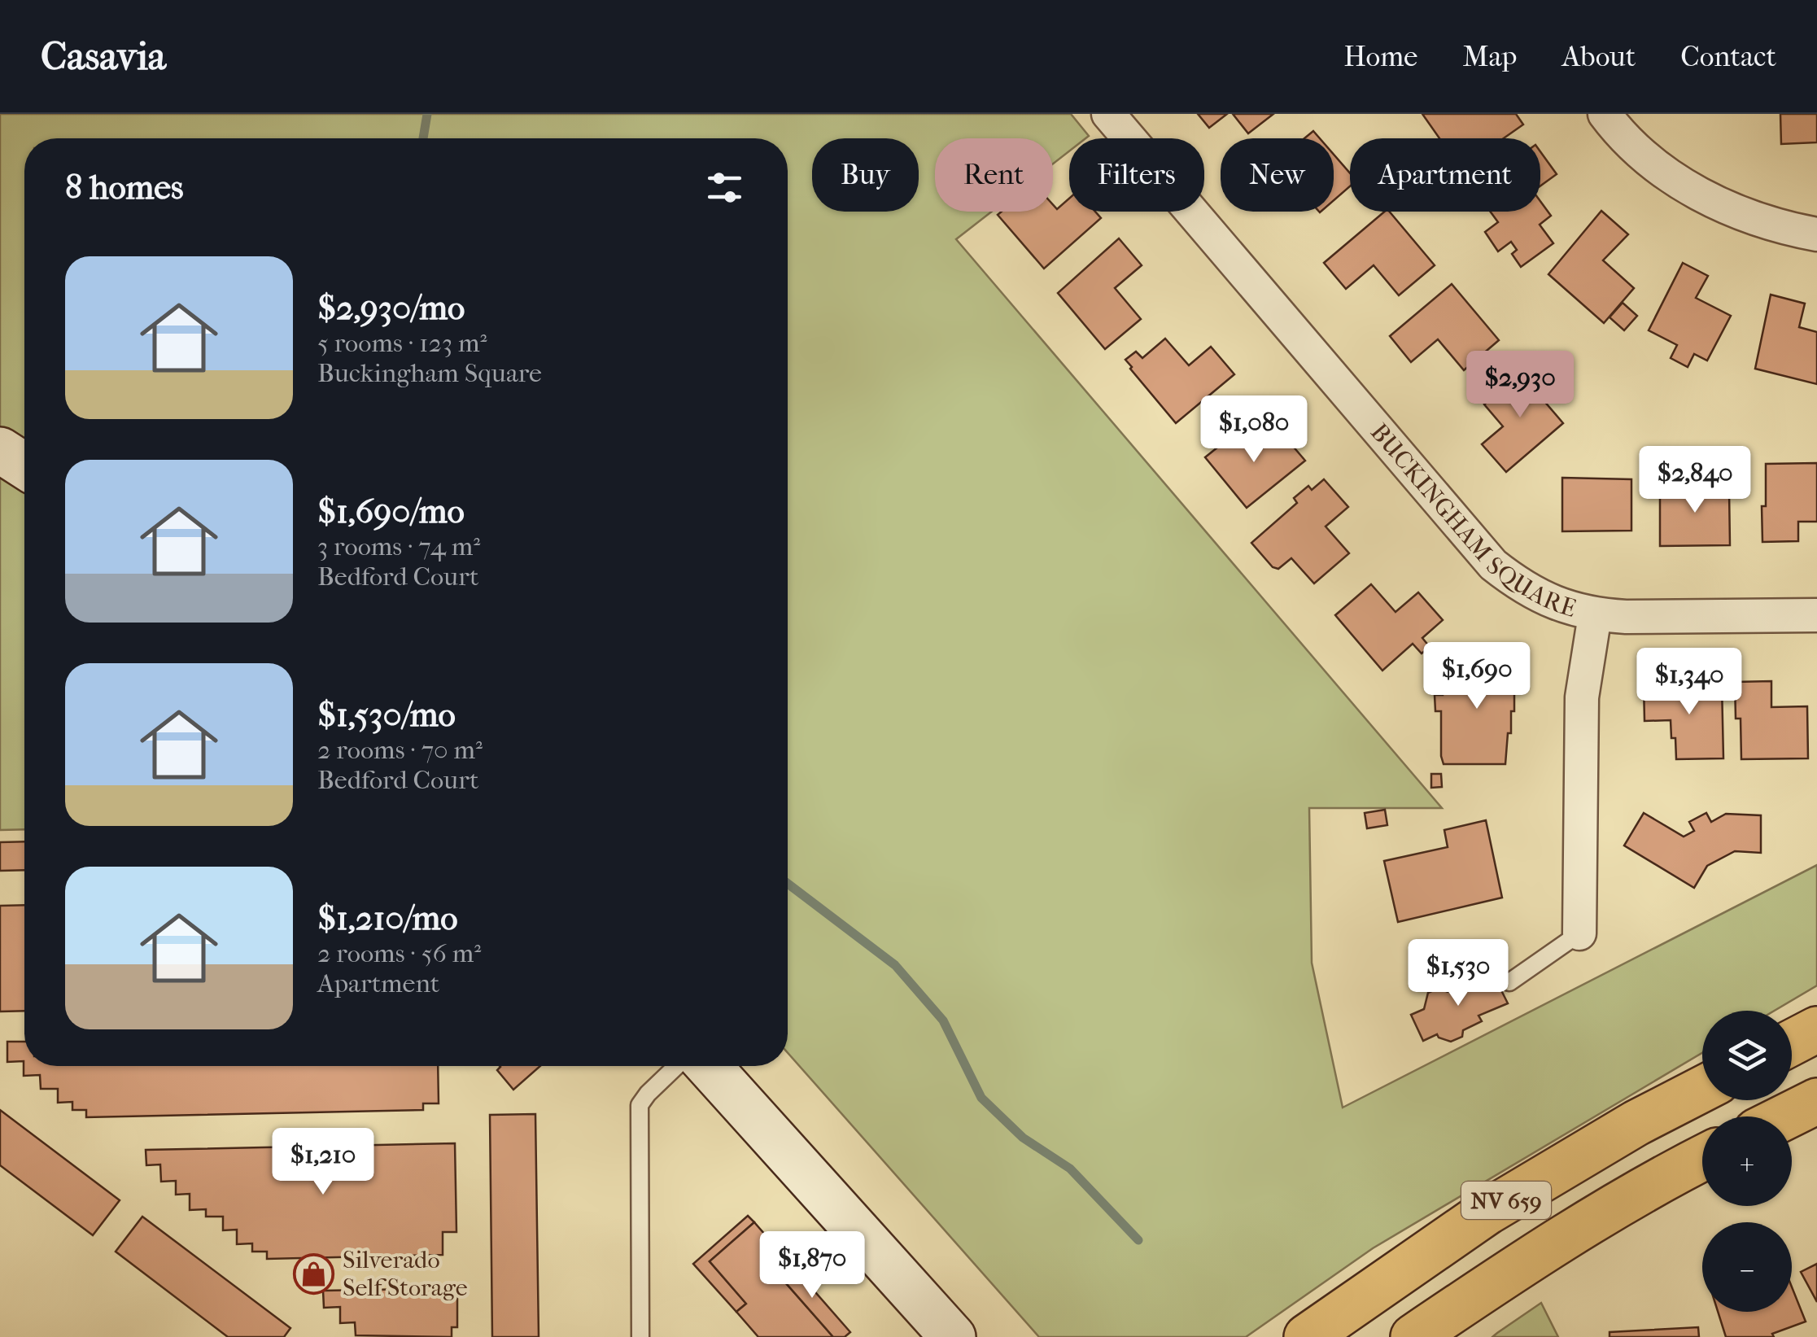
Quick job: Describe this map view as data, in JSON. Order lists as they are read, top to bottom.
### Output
{
  "streets": {
    "main road": ["NV 659"],
    "street": ["BUCKINGHAM SQUARE"]
  },
  "places": {
    "shop": ["Silverado Self Storage"]
  },
  "page": {
    "header": "Casavia",
    "nav": [
      "Home",
      "Map",
      "About",
      "Contact"
    ],
    "chip": [
      "Buy",
      "Rent",
      "Filters",
      "New",
      "Apartment"
    ],
    "heading": "8 homes",
    "list": [
      {
        "name": "$2,930/mo",
        "note": "5 rooms · 123 m² · Buckingham Square"
      },
      {
        "name": "$1,690/mo",
        "note": "3 rooms · 74 m² · Bedford Court"
      },
      {
        "name": "$1,530/mo",
        "note": "2 rooms · 70 m² · Bedford Court"
      },
      {
        "name": "$1,210/mo",
        "note": "2 rooms · 56 m² · Apartment"
      }
    ],
    "price": [
      "$2,930",
      "$1,080",
      "$2,840",
      "$1,690",
      "$1,340",
      "$1,530",
      "$1,210",
      "$1,870"
    ],
    "map_buttons": ["+", "−"]
  }
}
